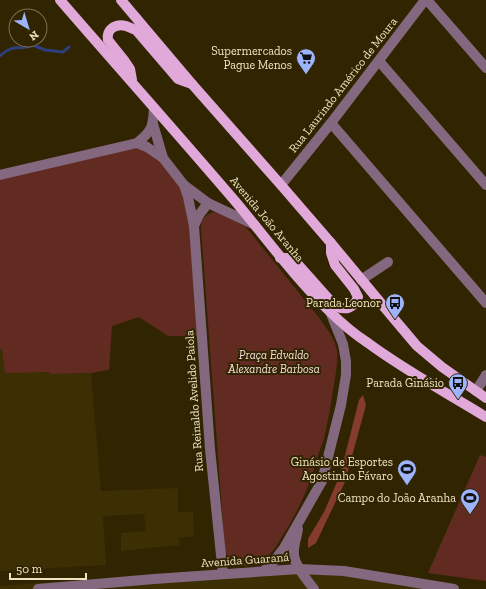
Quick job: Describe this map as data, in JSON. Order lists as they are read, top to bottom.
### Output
{
  "streets": {
    "main road": ["Avenida João Aranha"],
    "street": ["Rua Laurindo Américo de Moura", "Rua Reinaldo Avelido Paiola", "Avenida Guaraná"]
  },
  "crossings": [
    ["Rua Reinaldo Avelido Paiola", "Avenida Guaraná"]
  ],
  "parks": ["Praça Edvaldo Alexandre Barbosa"],
  "places": {
    "supermarket": ["Supermercados Pague Menos"],
    "bus stop": ["Parada Leonor", "Parada Ginásio"],
    "sports": ["Ginásio de Esportes Agostinho Fávaro", "Campo do João Aranha"]
  },
  "scale_bar": "50 m",
  "north": "bottom right"
}
